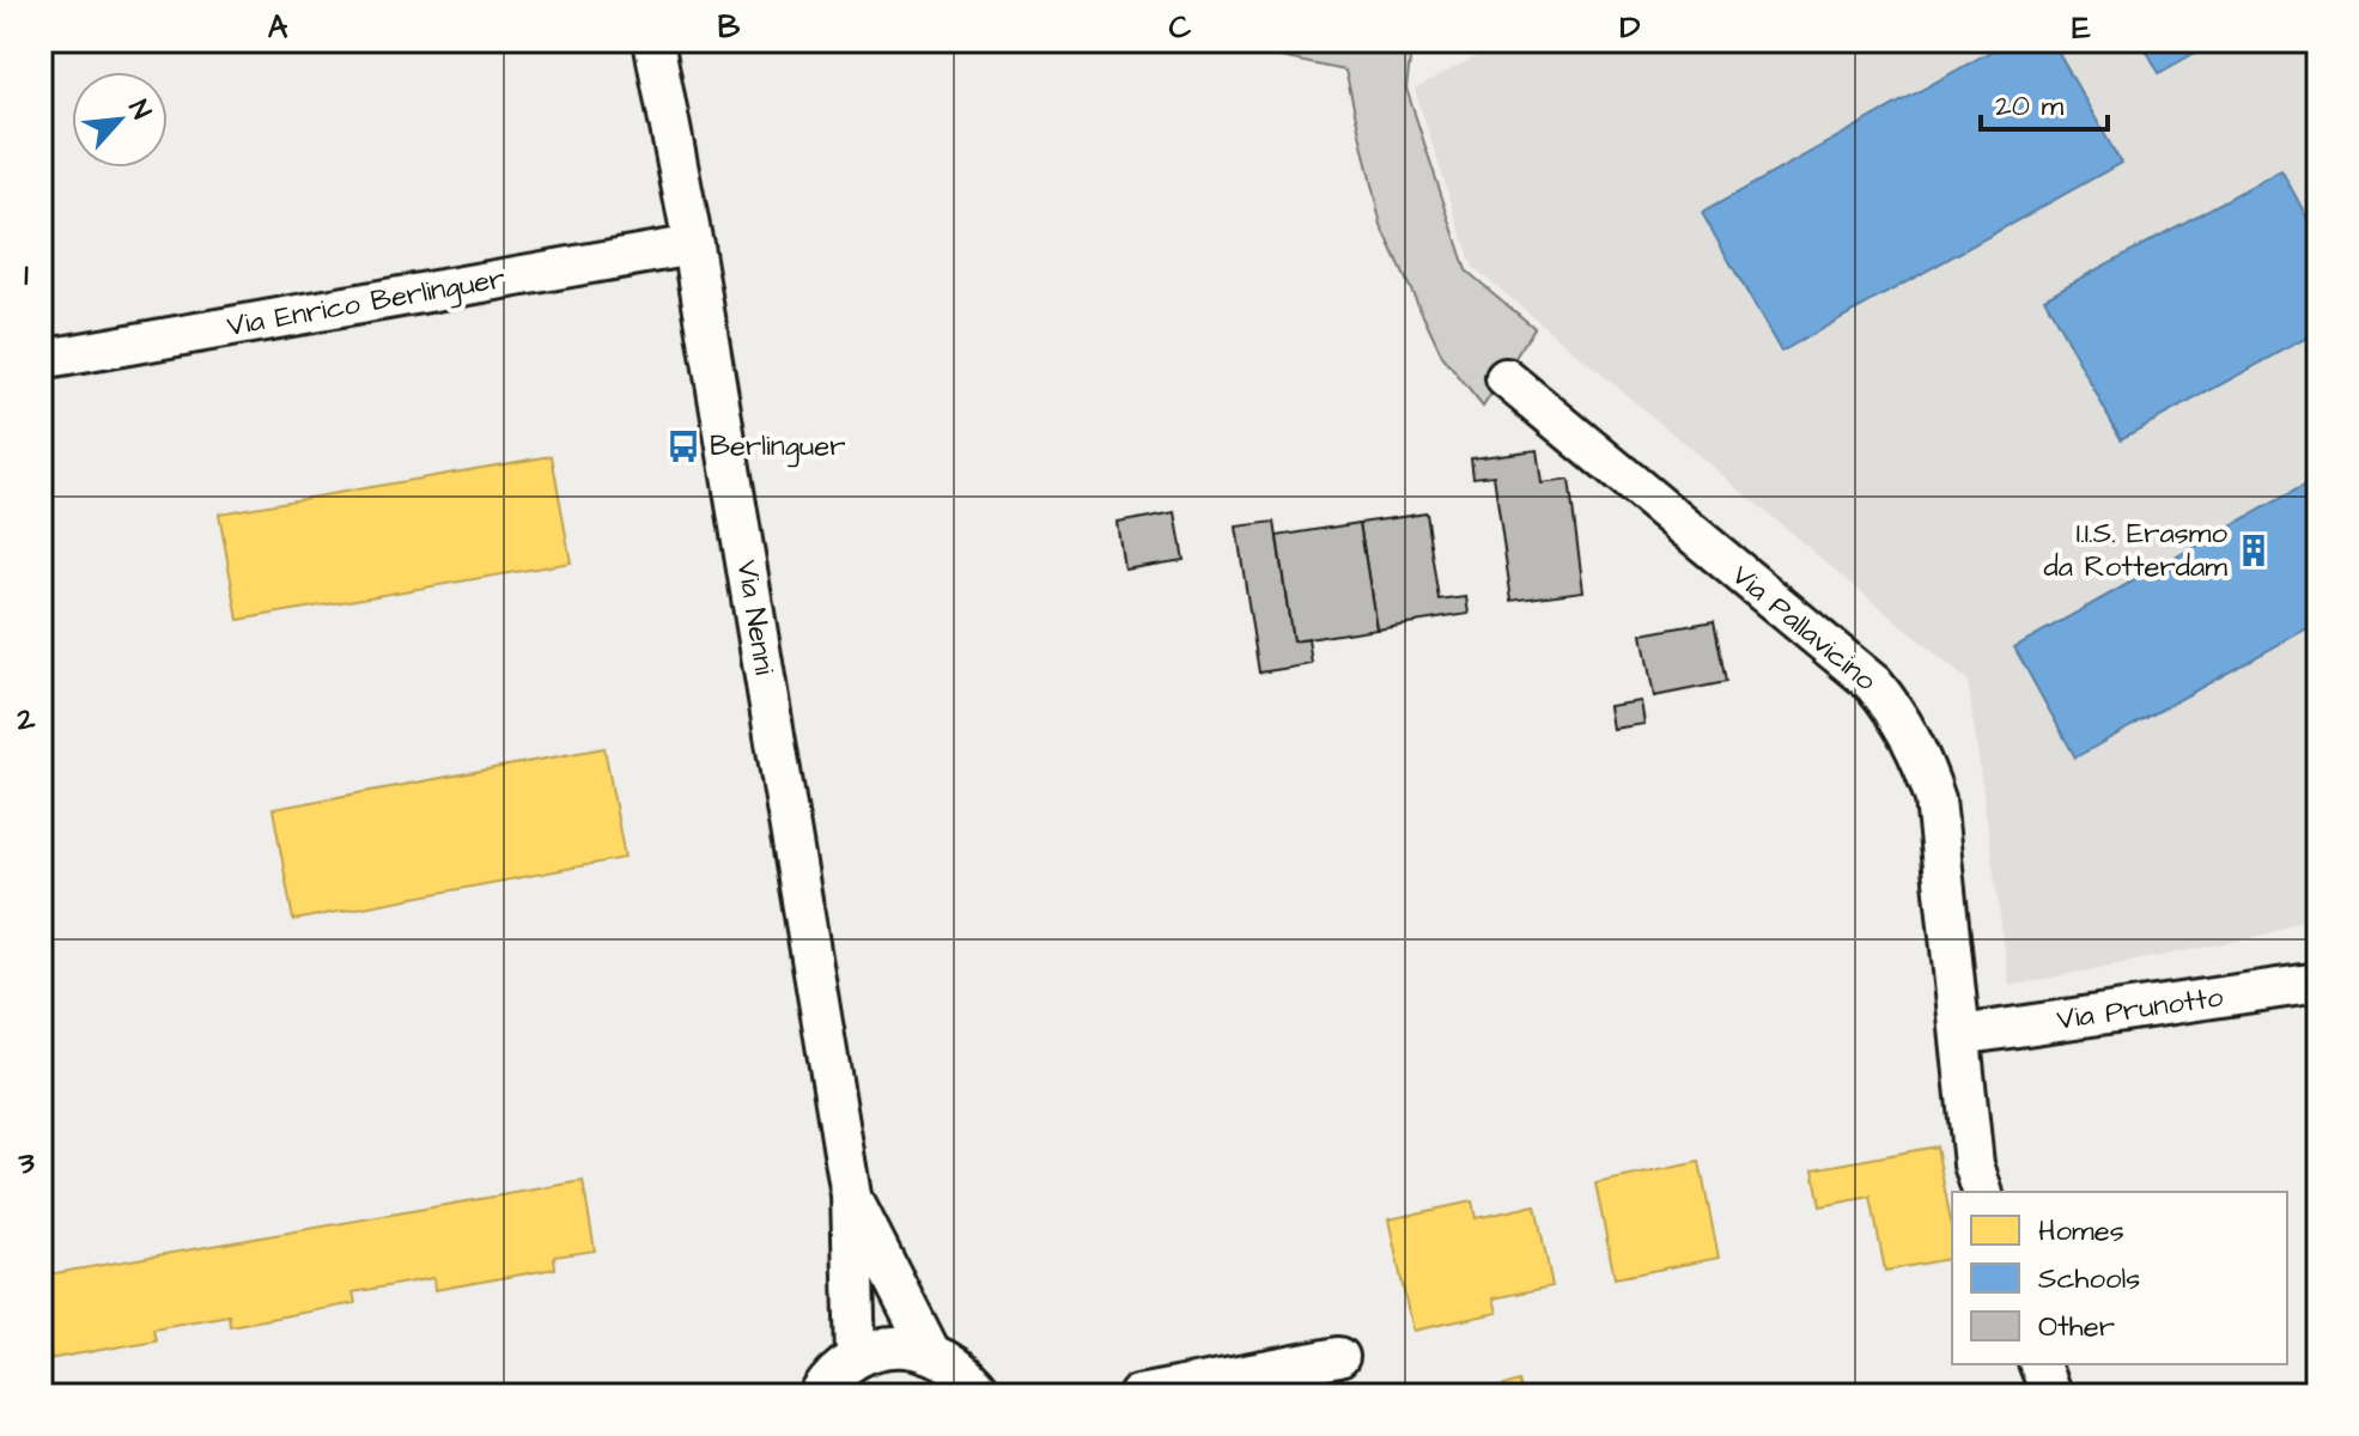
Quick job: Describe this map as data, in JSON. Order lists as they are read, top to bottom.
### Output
{
  "streets": {
    "street": [
      "Via Enrico Berlinguer",
      "Via Nenni",
      "Via Pallavicino",
      "Via Prunotto"
    ]
  },
  "crossings": [
    ["Via Enrico Berlinguer", "Via Nenni"],
    ["Via Pallavicino", "Via Prunotto"]
  ],
  "places": {
    "bus stop": ["Berlinguer"],
    "building": ["I.I.S. Erasmo da Rotterdam"]
  },
  "legend": ["Homes", "Schools", "Other"],
  "scale_bar": "20 m",
  "north": "top right",
  "grid": {
    "columns": [
      "A",
      "B",
      "C",
      "D",
      "E"
    ],
    "rows": ["1", "2", "3"]
  }
}
